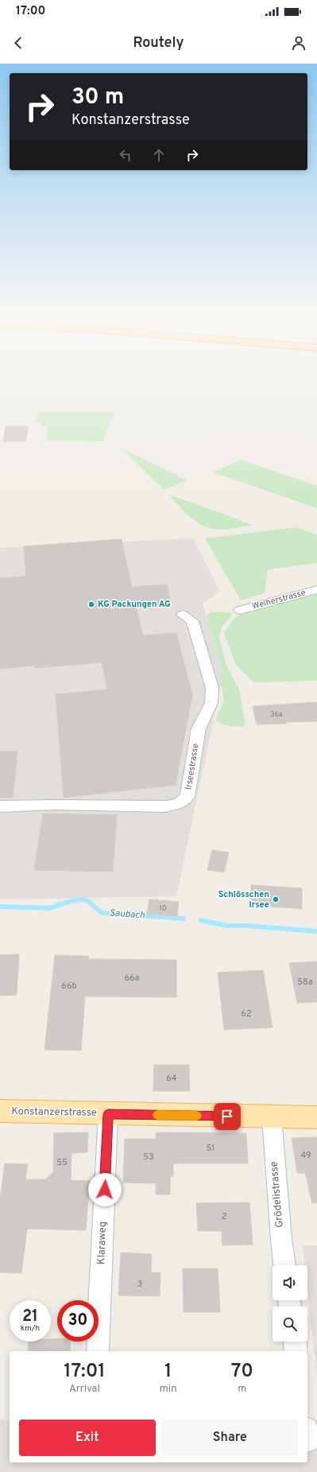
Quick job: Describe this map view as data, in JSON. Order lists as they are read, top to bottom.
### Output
{
  "streets": {
    "main road": ["Konstanzerstrasse"],
    "street": [
      "Weiherstrasse",
      "Irseestrasse",
      "Grödelistrasse",
      "Klaraweg"
    ]
  },
  "crossings": [
    ["Konstanzerstrasse", "Grödelistrasse"],
    ["Konstanzerstrasse", "Klaraweg"]
  ],
  "water": ["Saubach"],
  "places": ["KG Packungen AG", "Schlösschen Irsee"],
  "house_numbers": [
    "36a",
    "10",
    "66a",
    "58a",
    "66b",
    "62",
    "64",
    "51",
    "49",
    "53",
    "55",
    "2",
    "3"
  ],
  "page": {
    "status": "17:00",
    "header": "Routely",
    "turn": ["30 m", "Konstanzerstrasse"],
    "speed": "21 km/h",
    "limit": "30",
    "eta": [
      "17:01",
      "Arrival",
      "1",
      "min",
      "70",
      "m"
    ],
    "buttons": ["Exit", "Share"]
  }
}
